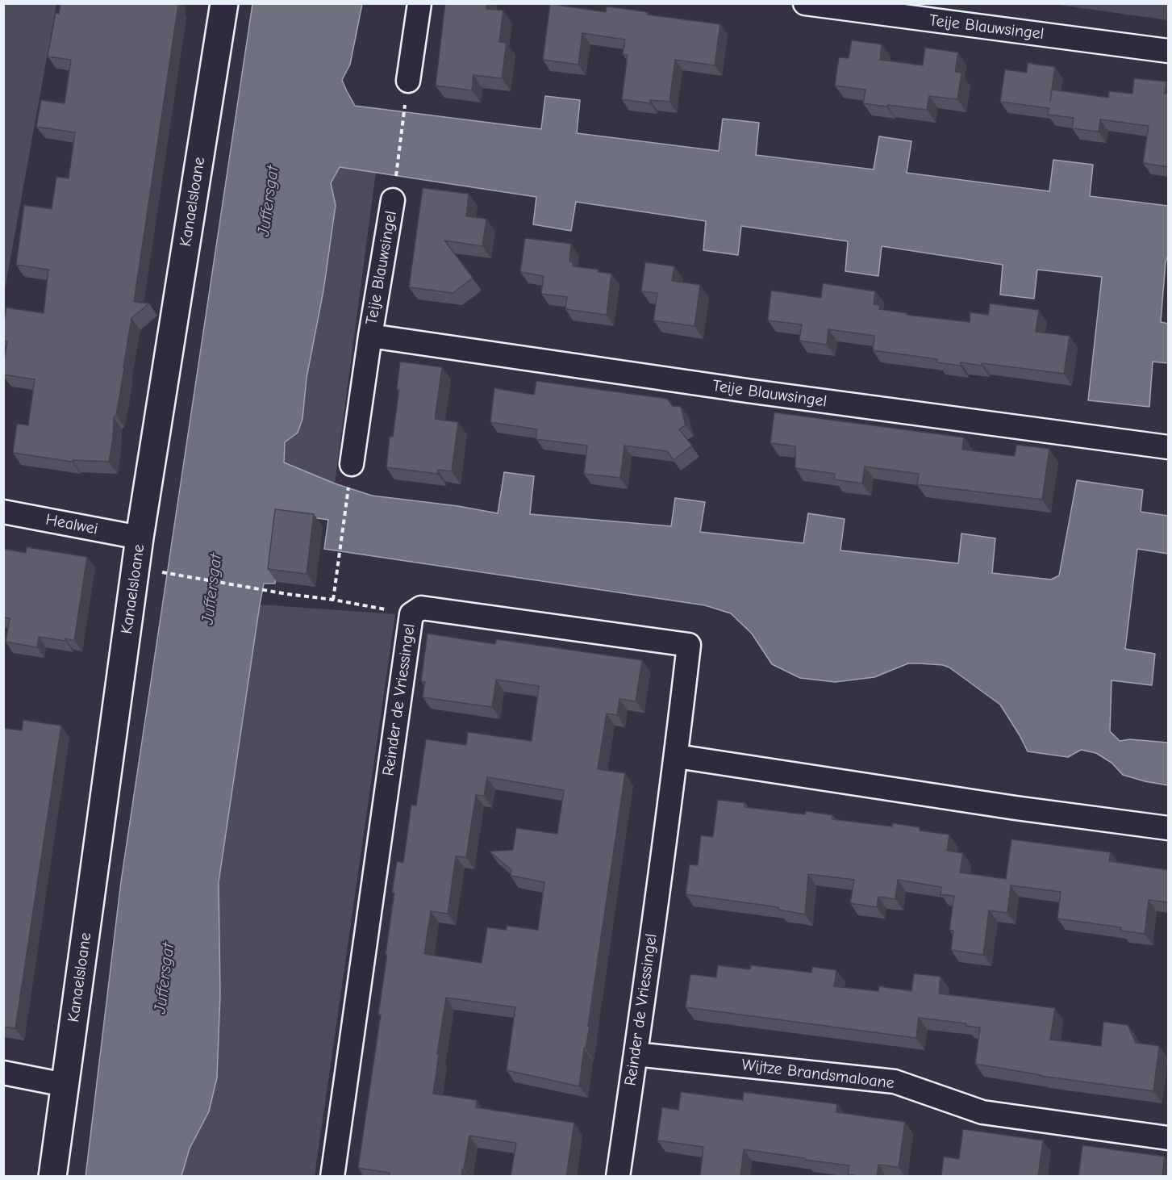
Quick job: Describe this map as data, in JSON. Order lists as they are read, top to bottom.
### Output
{
  "streets": {
    "street": [
      "Teije Blauwsingel",
      "Kanaelsloane",
      "Healwei",
      "Reinder de Vriessingel",
      "Wijtze Brandsmaloane"
    ]
  },
  "crossings": [
    ["Kanaelsloane", "Healwei"],
    ["Reinder de Vriessingel", "Wijtze Brandsmaloane"]
  ],
  "water": ["Juffersgat"]
}
